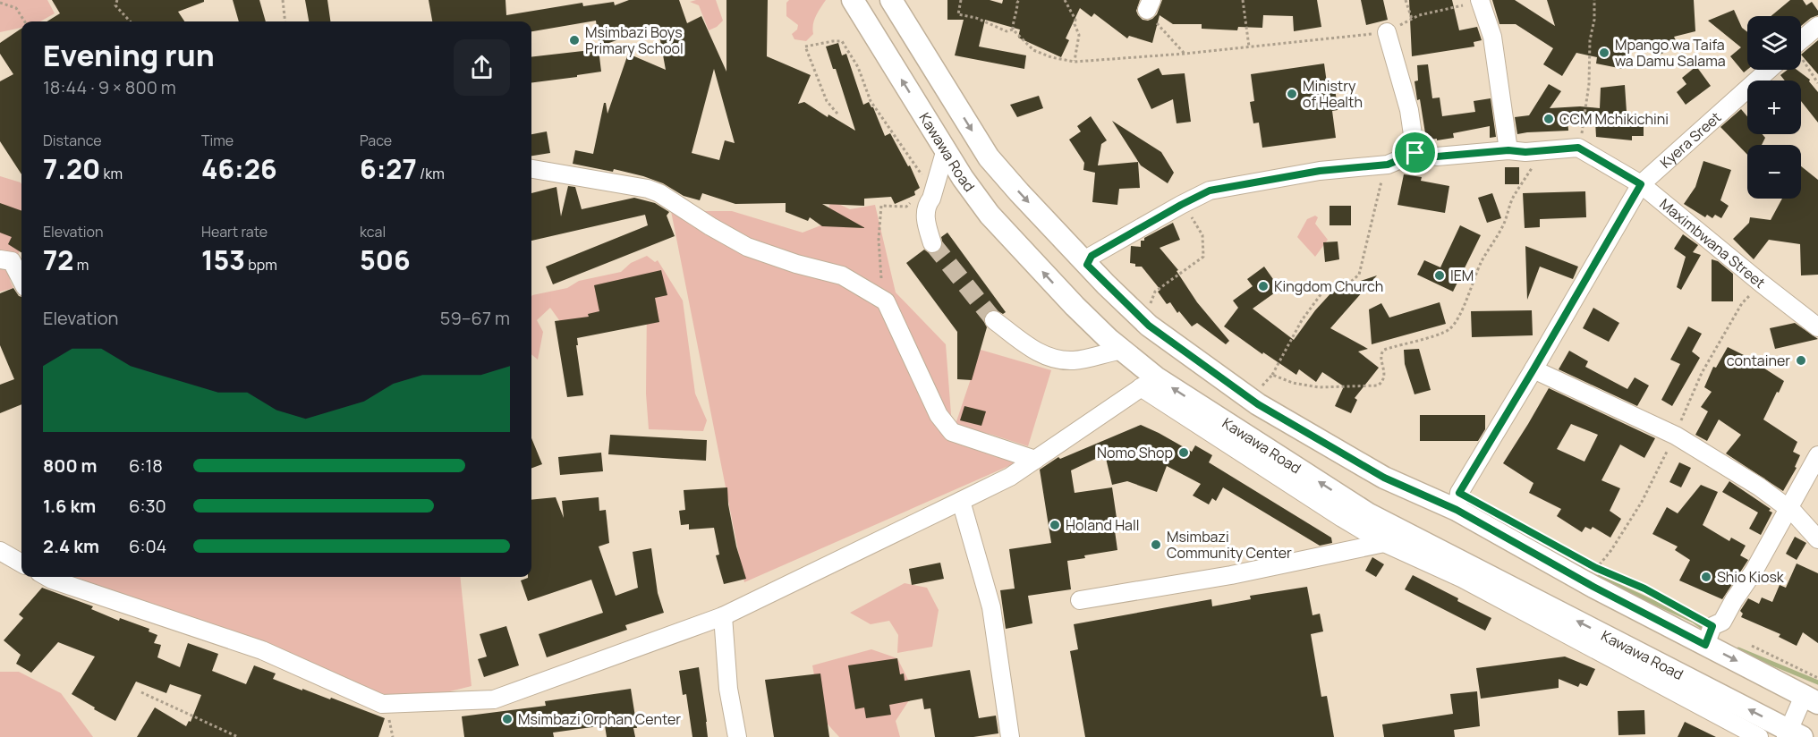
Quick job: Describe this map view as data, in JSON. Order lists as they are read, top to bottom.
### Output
{
  "streets": {
    "main road": ["Kawawa Road"],
    "street": ["Kyera Sreet", "Maximbwana Street"]
  },
  "crossings": [
    ["Kyera Sreet", "Maximbwana Street"]
  ],
  "places": [
    "Msimbazi Boys Primary School",
    "Mpango wa Taifa wa Damu Salama",
    "Ministry of Health",
    "CCM Mchikichini",
    "IEM",
    "Kingdom Church",
    "container",
    "Nomo Shop",
    "Holand Hall",
    "Msimbazi Community Center",
    "Shio Kiosk",
    "Msimbazi Orphan Center"
  ],
  "page": {
    "map_buttons": ["+", "−"],
    "heading": ["Evening run", "18:44 · 9 × 800 m"],
    "stats": [
      ["Distance", "7.20 km"],
      ["Time", "46:26"],
      ["Pace", "6:27 /km"],
      ["Elevation", "72 m"],
      ["Heart rate", "153 bpm"],
      ["kcal", "506"]
    ],
    "chart": ["Elevation", "59–67 m"],
    "list": [
      {
        "name": "800 m",
        "note": "6:18"
      },
      {
        "name": "1.6 km",
        "note": "6:30"
      },
      {
        "name": "2.4 km",
        "note": "6:04"
      }
    ]
  }
}
